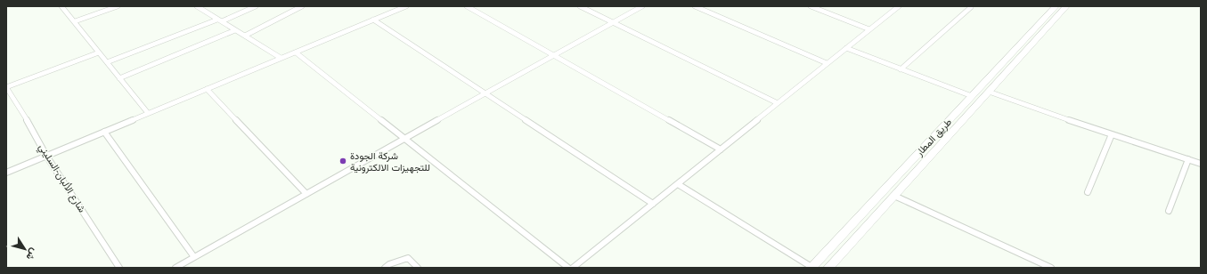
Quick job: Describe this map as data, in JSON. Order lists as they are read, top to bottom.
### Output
{
  "streets": {
    "highway": ["طريق المطار"],
    "street": ["شارع الألبان-السليني"]
  },
  "places": ["شركة الجودة للتجهيزات الالكترونية"],
  "north": "bottom right"
}
